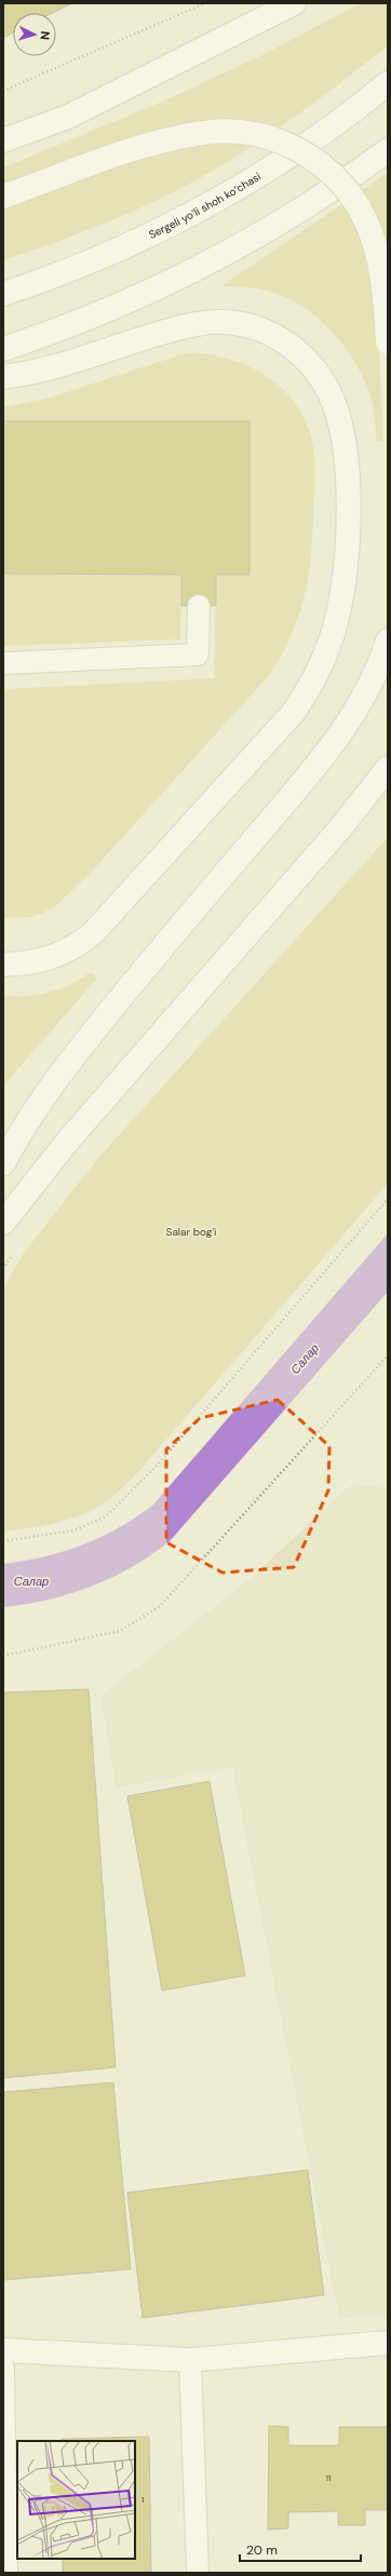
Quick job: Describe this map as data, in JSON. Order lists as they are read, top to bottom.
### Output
{
  "streets": {
    "main road": ["Sergeli yo‘li shoh ko‘chasi"]
  },
  "water": ["Салар"],
  "parks": ["Salar bog'i"],
  "house_numbers": ["11", "1"],
  "scale_bar": "20 m",
  "north": "right"
}
